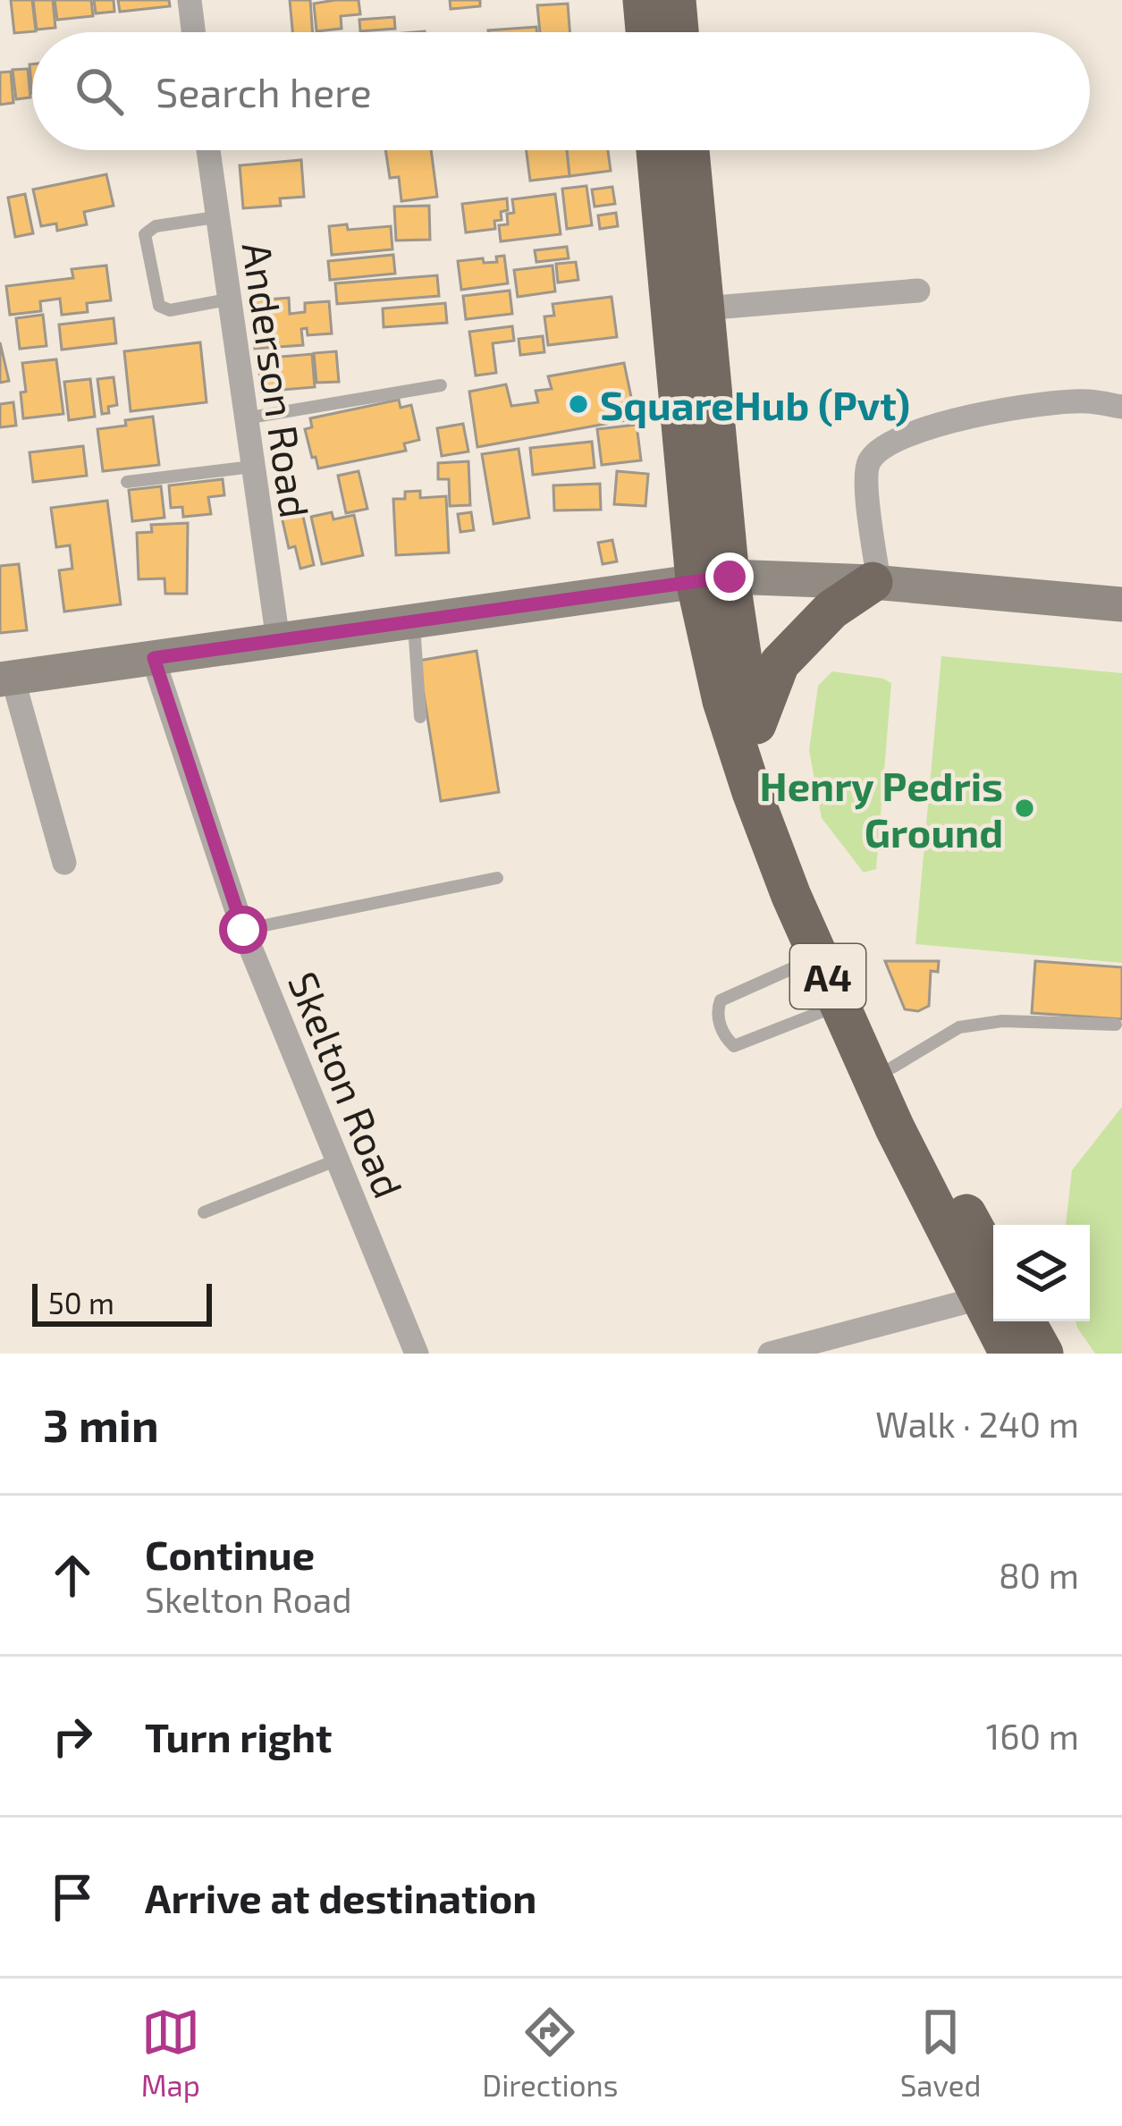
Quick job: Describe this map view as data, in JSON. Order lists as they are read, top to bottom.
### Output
{
  "streets": {
    "highway": ["A4"],
    "street": ["Anderson Road", "Skelton Road"]
  },
  "places": ["SquareHub (Pvt)", "Henry Pedris Ground"],
  "scale_bar": "50 m",
  "page": {
    "search": "Search here",
    "scale": "50 m",
    "heading": ["3 min", "Walk · 240 m"],
    "list": [
      ["Continue", "Skelton Road", "80 m"],
      ["Turn right", "160 m"],
      "Arrive at destination"
    ],
    "nav": ["Map", "Directions", "Saved"]
  }
}
